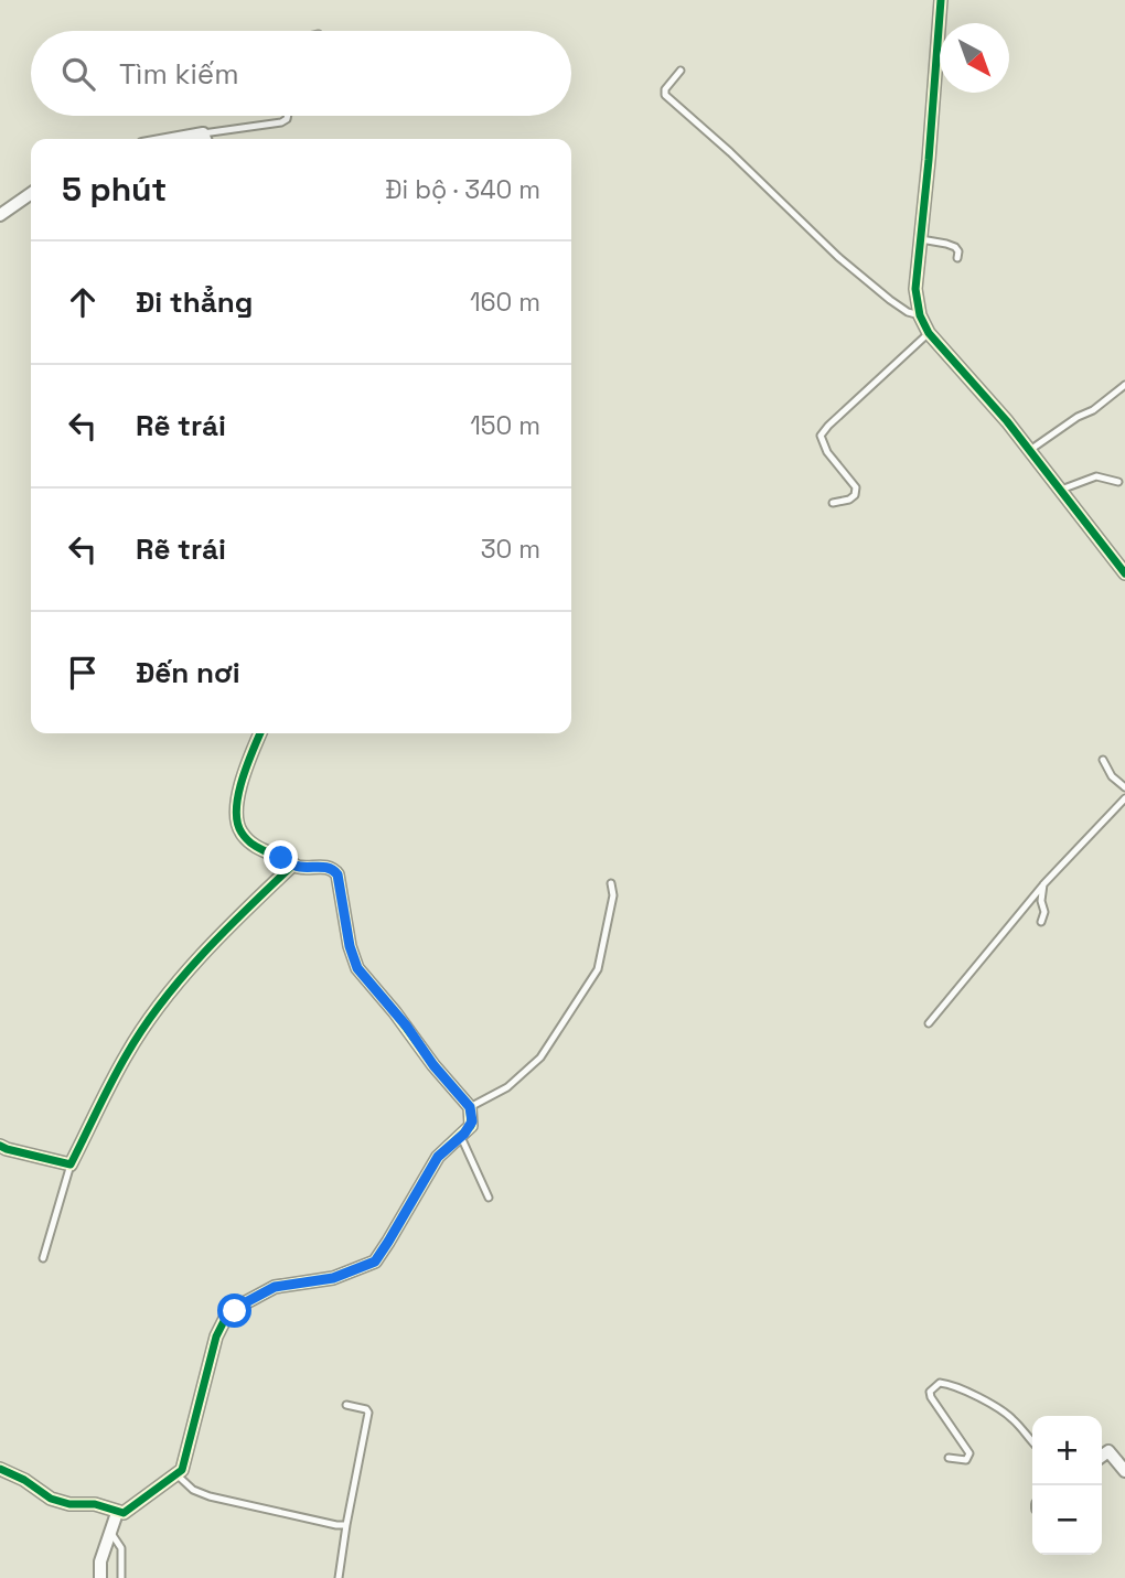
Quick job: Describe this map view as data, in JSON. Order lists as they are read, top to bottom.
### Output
{
  "north": "bottom right",
  "page": {
    "search": "Tìm kiếm",
    "heading": ["5 phút", "Đi bộ · 340 m"],
    "list": [
      ["Đi thẳng", "160 m"],
      ["Rẽ trái", "150 m"],
      ["Rẽ trái", "30 m"],
      "Đến nơi"
    ],
    "map_buttons": ["+", "−"]
  }
}
